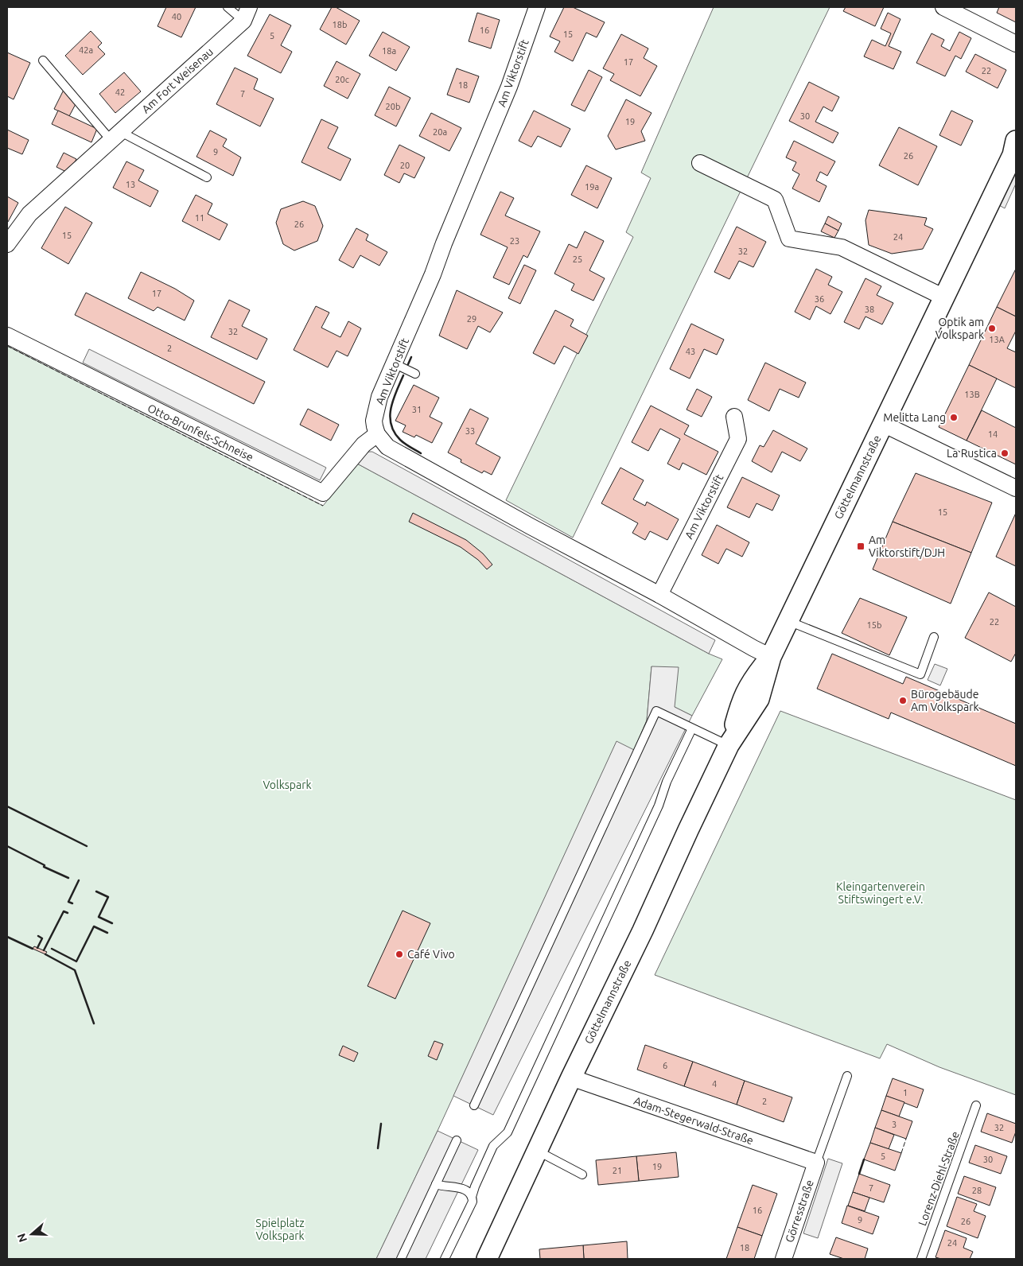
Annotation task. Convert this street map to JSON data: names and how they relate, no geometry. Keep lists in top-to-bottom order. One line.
{"streets":{"street":["Am Viktorstift","Am Fort Weisenau","Otto-Brunfels-Schneise","Göttelmannstraße","Adam-Stegerwald-Straße","Görresstraße"],"lane":["Lorenz-Diehl-Straße"]},"crossings":[["Am Viktorstift","Otto-Brunfels-Schneise"],["Göttelmannstraße","Adam-Stegerwald-Straße"],["Adam-Stegerwald-Straße","Görresstraße"]],"parks":["Volkspark","Kleingartenverein Stiftswingert e.V.","Spielplatz Volkspark"],"places":{"other":["Optik am Volkspark","Melitta Lang","La Rustica","Bürogebäude Am Volkspark","Café Vivo"],"transit":["Am Viktorstift/DJH"]},"house_numbers":["40","18b","16","15","5","42a","18a","17","22","20c","18","42","7","20b","30","19","20a","9","26","20","13","19a","11","26","15","24","23","32","25","17","36","38","29","32","13A","2","43","13B","31","33","14","15","22","15b","6","4","1","2","3","32","5","30","19","21","7","28","16","9","26","24","18"],"north":"left"}
